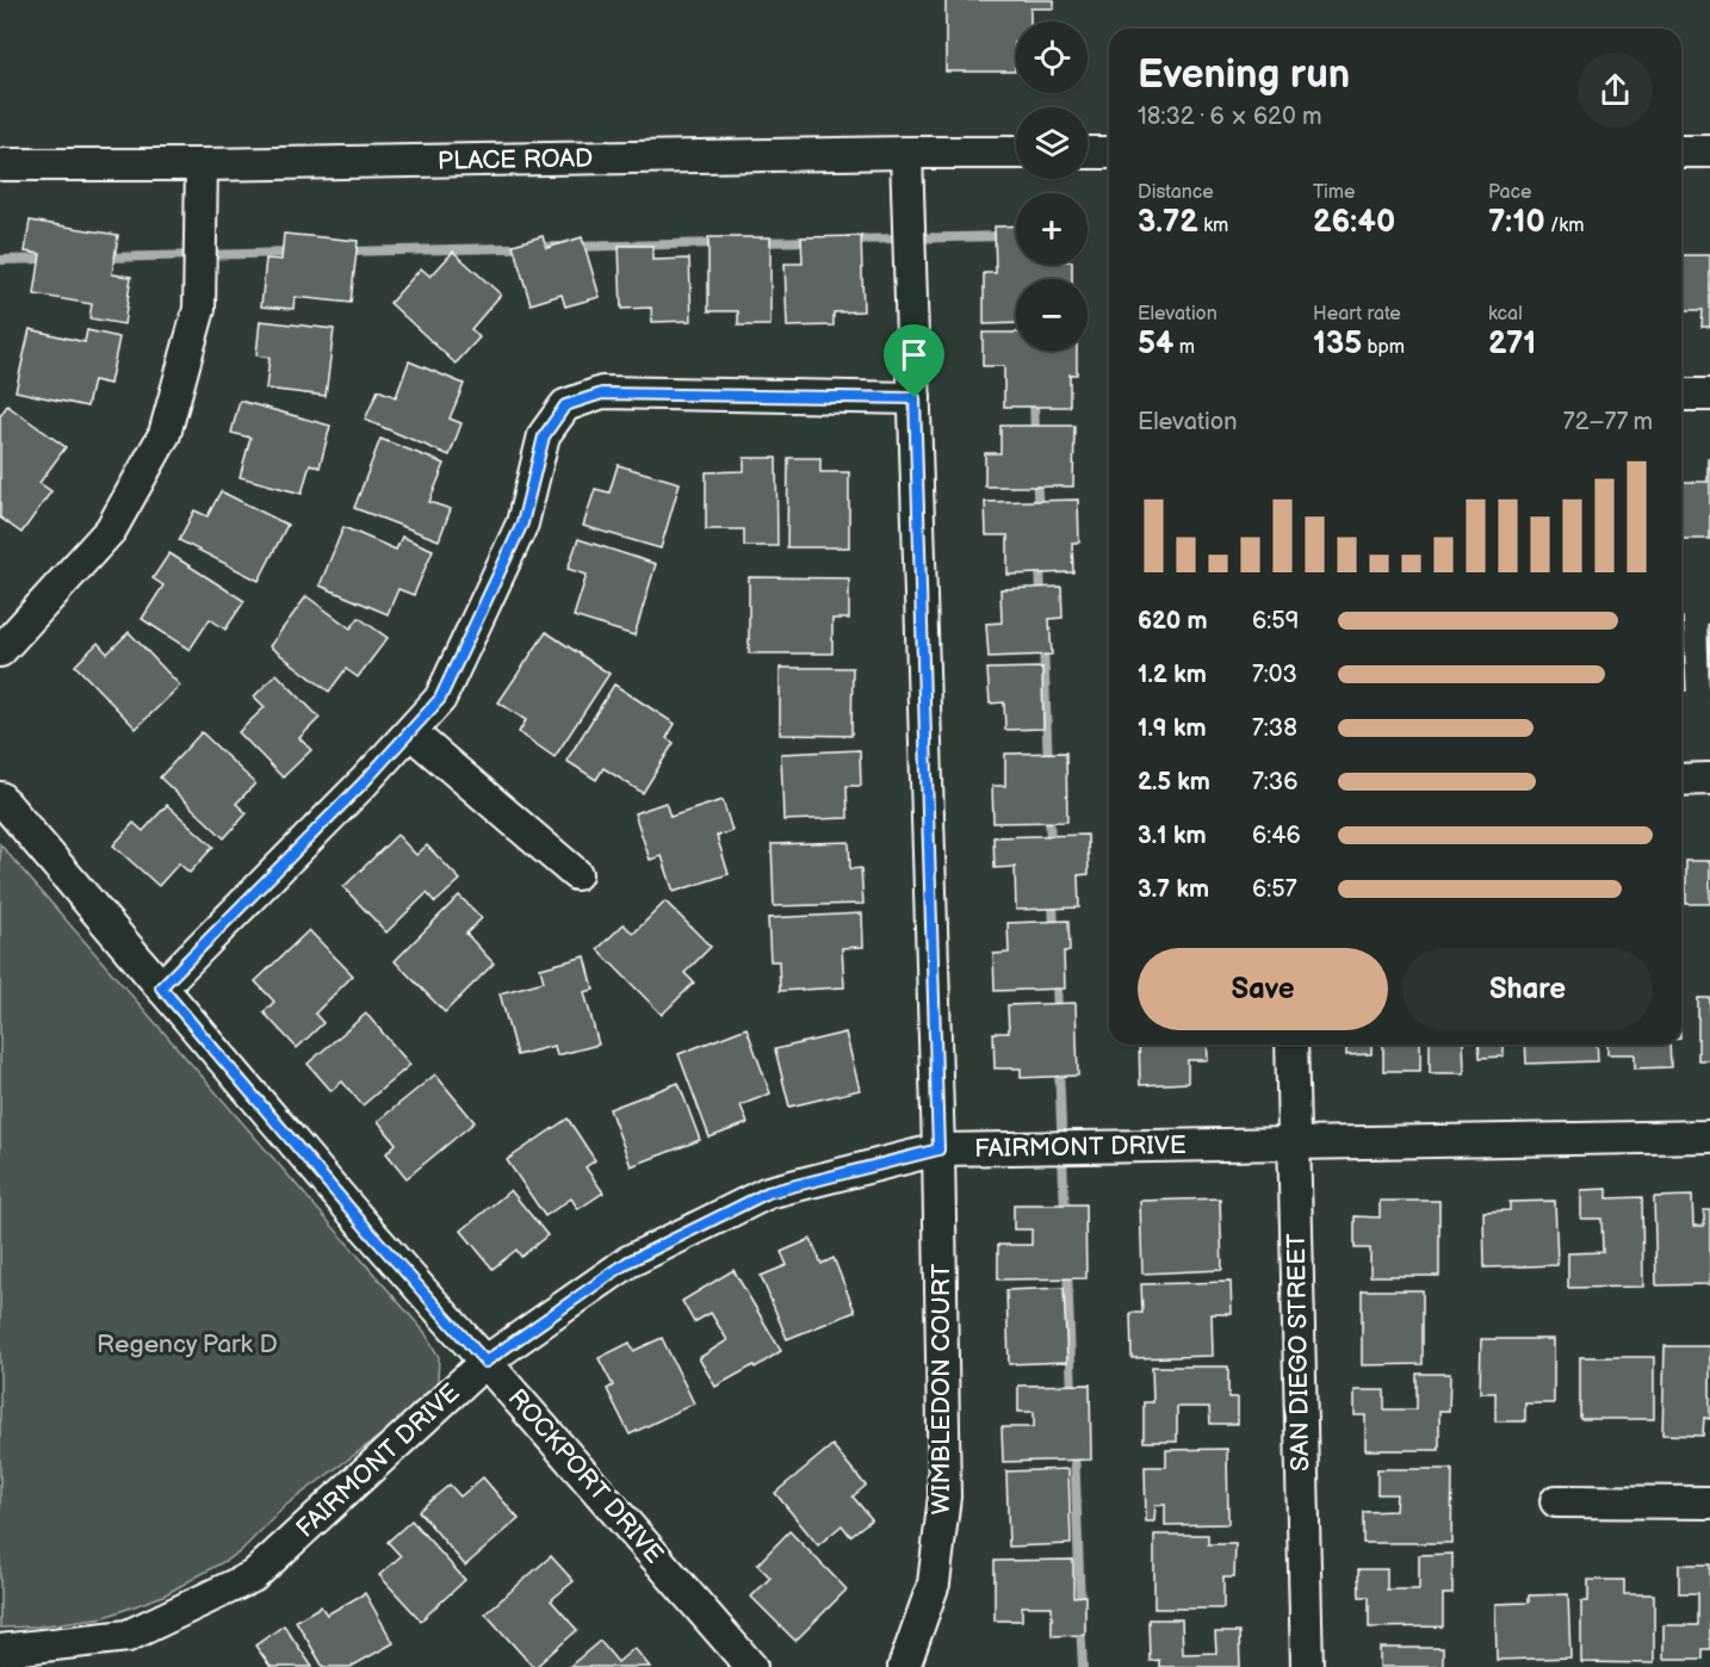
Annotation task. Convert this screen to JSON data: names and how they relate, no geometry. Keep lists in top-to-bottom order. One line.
{"streets":{"street":["PLACE ROAD","FAIRMONT DRIVE","SAN DIEGO STREET","WIMBLEDON COURT","ROCKPORT DRIVE"]},"crossings":[["PLACE ROAD","WIMBLEDON COURT"],["FAIRMONT DRIVE","SAN DIEGO STREET"],["FAIRMONT DRIVE","WIMBLEDON COURT"],["FAIRMONT DRIVE","ROCKPORT DRIVE"]],"parks":["Regency Park D"],"page":{"map_buttons":["+","−"],"heading":["Evening run","18:32 · 6 × 620 m"],"stats":[["Distance","3.72 km"],["Time","26:40"],["Pace","7:10 /km"],["Elevation","54 m"],["Heart rate","135 bpm"],["kcal","271"]],"chart":["Elevation","72–77 m"],"list":[{"name":"620 m","note":"6:59"},{"name":"1.2 km","note":"7:03"},{"name":"1.9 km","note":"7:38"},{"name":"2.5 km","note":"7:36"},{"name":"3.1 km","note":"6:46"},{"name":"3.7 km","note":"6:57"}],"buttons":["Save","Share"]}}
